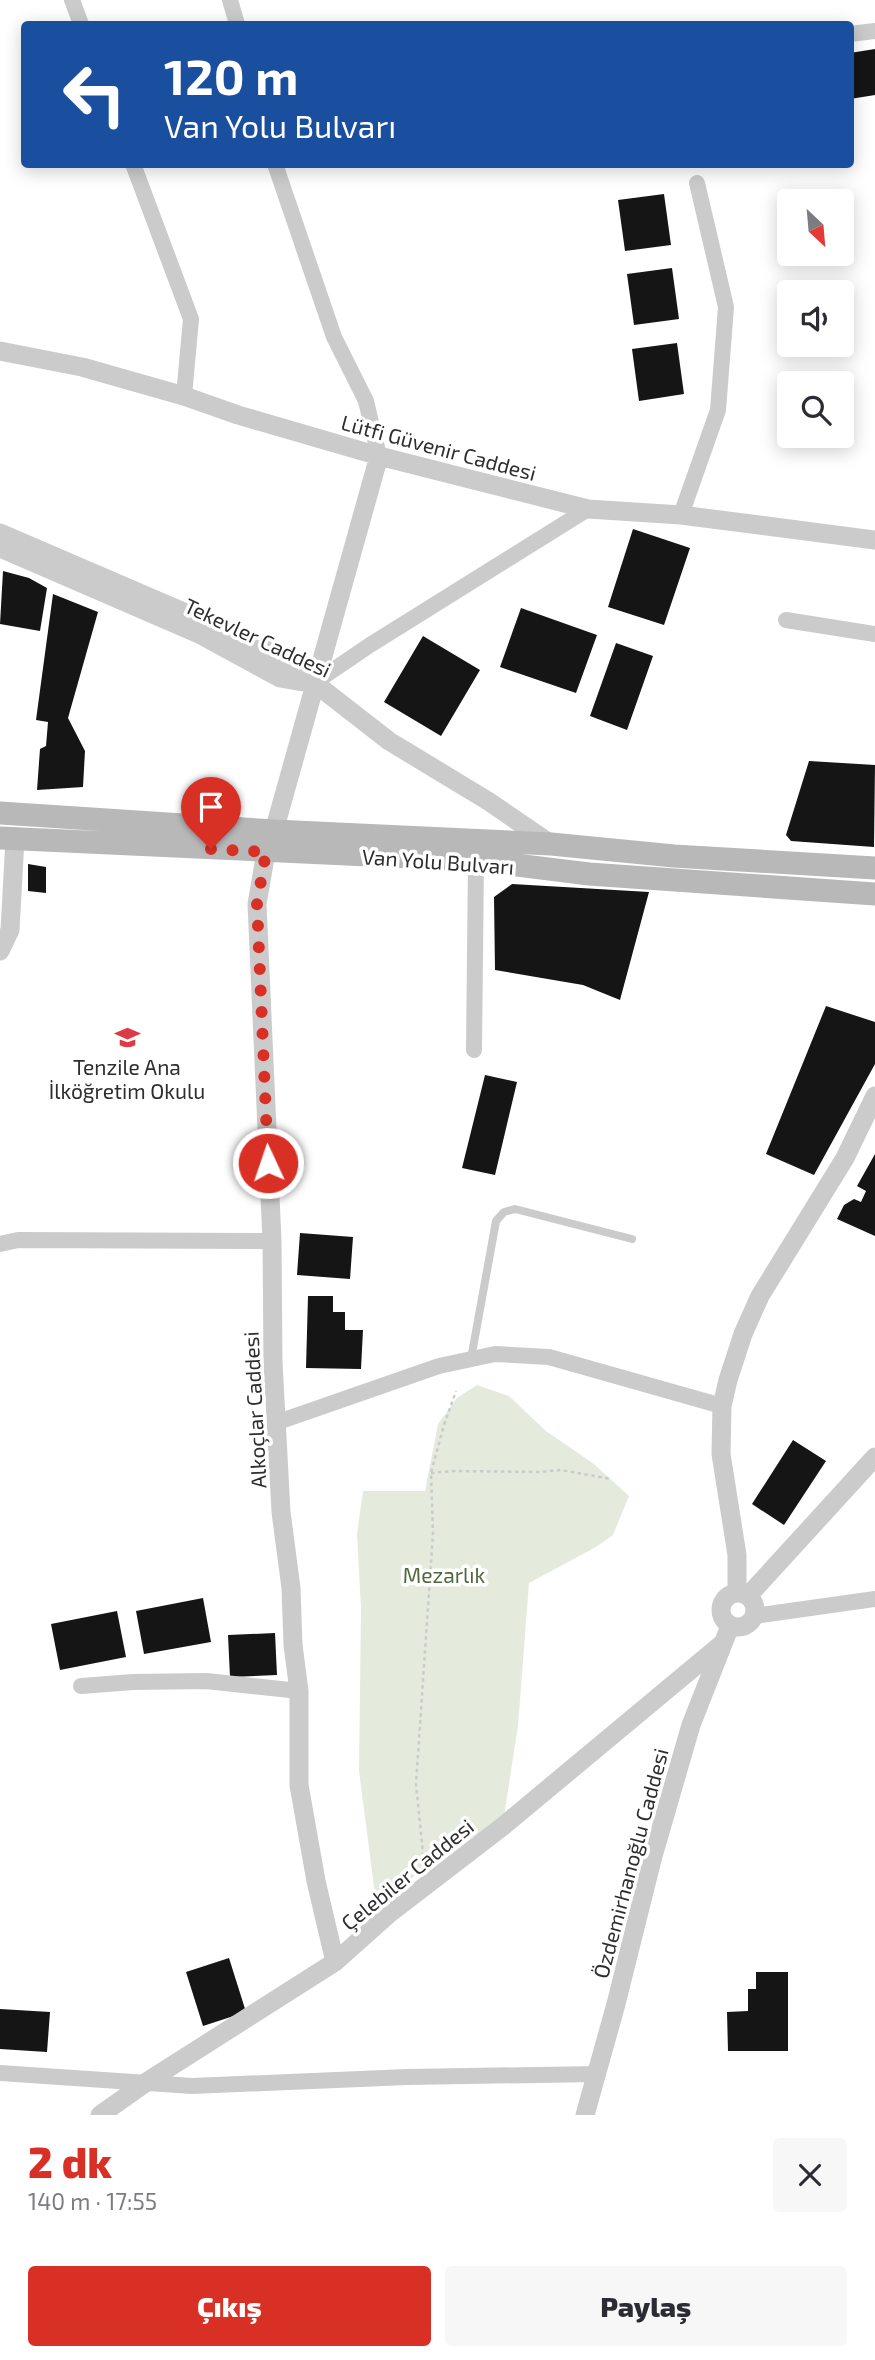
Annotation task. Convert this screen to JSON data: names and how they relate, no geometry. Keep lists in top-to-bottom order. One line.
{"streets":{"main road":["Van Yolu Bulvarı"],"street":["Lütfi Güvenir Caddesi","Tekevler Caddesi","Alkoçlar Caddesi","Özdemirhanoğlu Caddesi","Çelebiler Caddesi"]},"crossings":[["Lütfi Güvenir Caddesi","Alkoçlar Caddesi"],["Tekevler Caddesi","Alkoçlar Caddesi"],["Van Yolu Bulvarı","Alkoçlar Caddesi"],["Alkoçlar Caddesi","Çelebiler Caddesi"],["Özdemirhanoğlu Caddesi","Çelebiler Caddesi"]],"parks":["Mezarlık"],"places":{"school or university":["Tenzile Ana İlköğretim Okulu"]},"north":"bottom right","page":{"turn":["120 m","Van Yolu Bulvarı"],"heading":["2 dk","140 m · 17:55"],"buttons":["Çıkış","Paylaş"]}}
